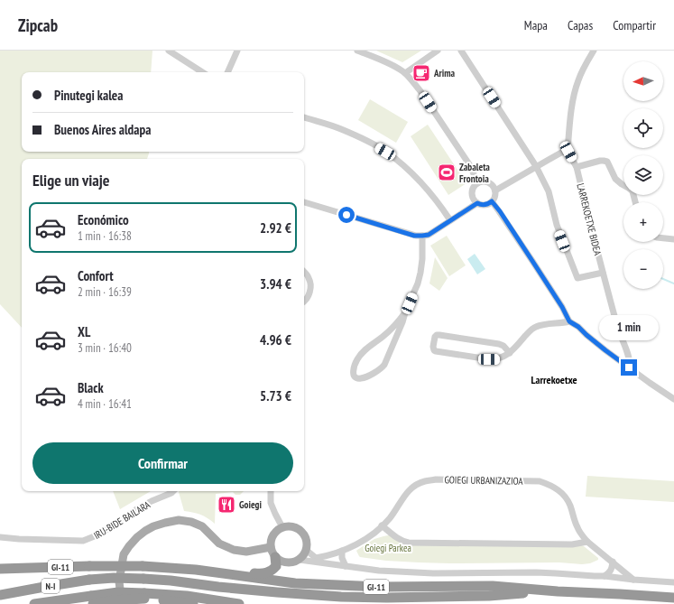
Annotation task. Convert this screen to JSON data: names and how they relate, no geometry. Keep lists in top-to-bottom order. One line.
{"streets":{"highway":["GI-11","N-I"],"street":["LARREKOETXE BIDEA","GOIEGI URBANIZAZIOA","IRU-BIDE BAILARA"]},"crossings":[["GI-11","N-I"]],"districts":["Larrekoetxe"],"parks":["Goiegi Parkea"],"places":{"cafe":["Arima"],"sports":["Zabaleta Frontoia"],"restaurant":["Goiegi"]},"north":"left","page":{"header":"Zipcab","nav":["Mapa","Capas","Compartir"],"map_buttons":["+","−"],"banner":["Pinutegi kalea","Buenos Aires aldapa"],"heading":"Elige un viaje","list":[{"name":"Económico","note":"1 min · 16:38","value":"2.92 €"},{"name":"Confort","note":"2 min · 16:39","value":"3.94 €"},{"name":"XL","note":"3 min · 16:40","value":"4.96 €"},{"name":"Black","note":"4 min · 16:41","value":"5.73 €"}],"bubble":"1 min","buttons":"Confirmar"}}
